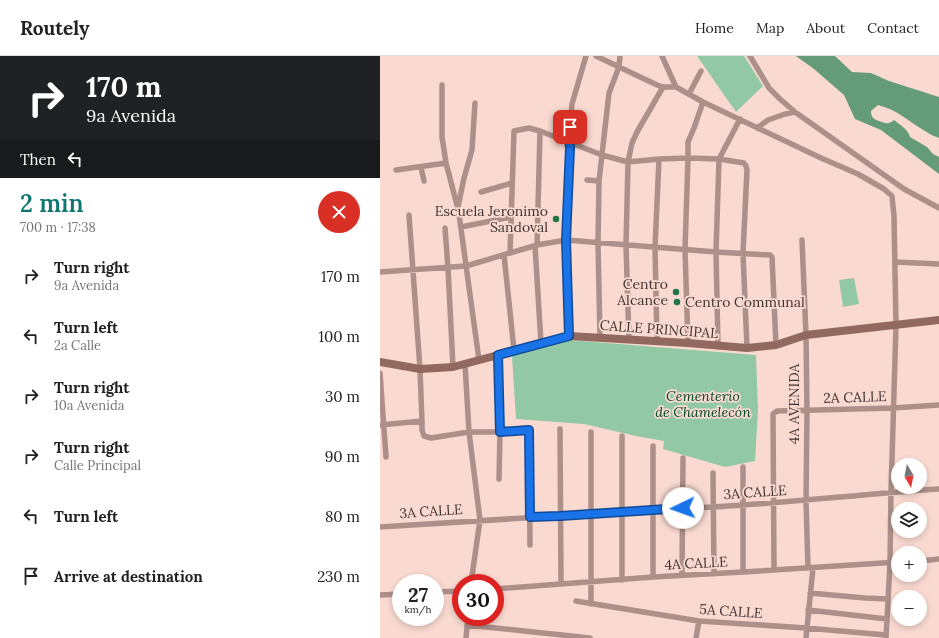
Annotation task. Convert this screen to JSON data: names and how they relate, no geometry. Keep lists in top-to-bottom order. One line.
{"streets":{"street":["CALLE PRINCIPAL","2A CALLE","4A AVENIDA","3A CALLE","4A CALLE","5A CALLE"]},"crossings":[["CALLE PRINCIPAL","4A AVENIDA"],["2A CALLE","4A AVENIDA"],["2A CALLE","3A CALLE"],["4A AVENIDA","3A CALLE"],["4A AVENIDA","4A CALLE"],["4A AVENIDA","5A CALLE"]],"parks":["Cementerio de Chamelecón"],"places":["Escuela Jeronimo Sandoval","Centro Alcance","Centro Communal"],"north":"bottom","page":{"header":"Routely","nav":["Home","Map","About","Contact"],"turn":["170 m","9a Avenida"],"then":"Then","heading":["2 min","700 m · 17:38"],"list":[{"name":"Turn right","note":"9a Avenida","value":"170 m"},{"name":"Turn left","note":"2a Calle","value":"100 m"},{"name":"Turn right","note":"10a Avenida","value":"30 m"},{"name":"Turn right","note":"Calle Principal","value":"90 m"},{"name":"Turn left","value":"80 m"},{"name":"Arrive at destination","value":"230 m"}],"map_buttons":["+","−"],"speed":"27 km/h","limit":"30"}}
